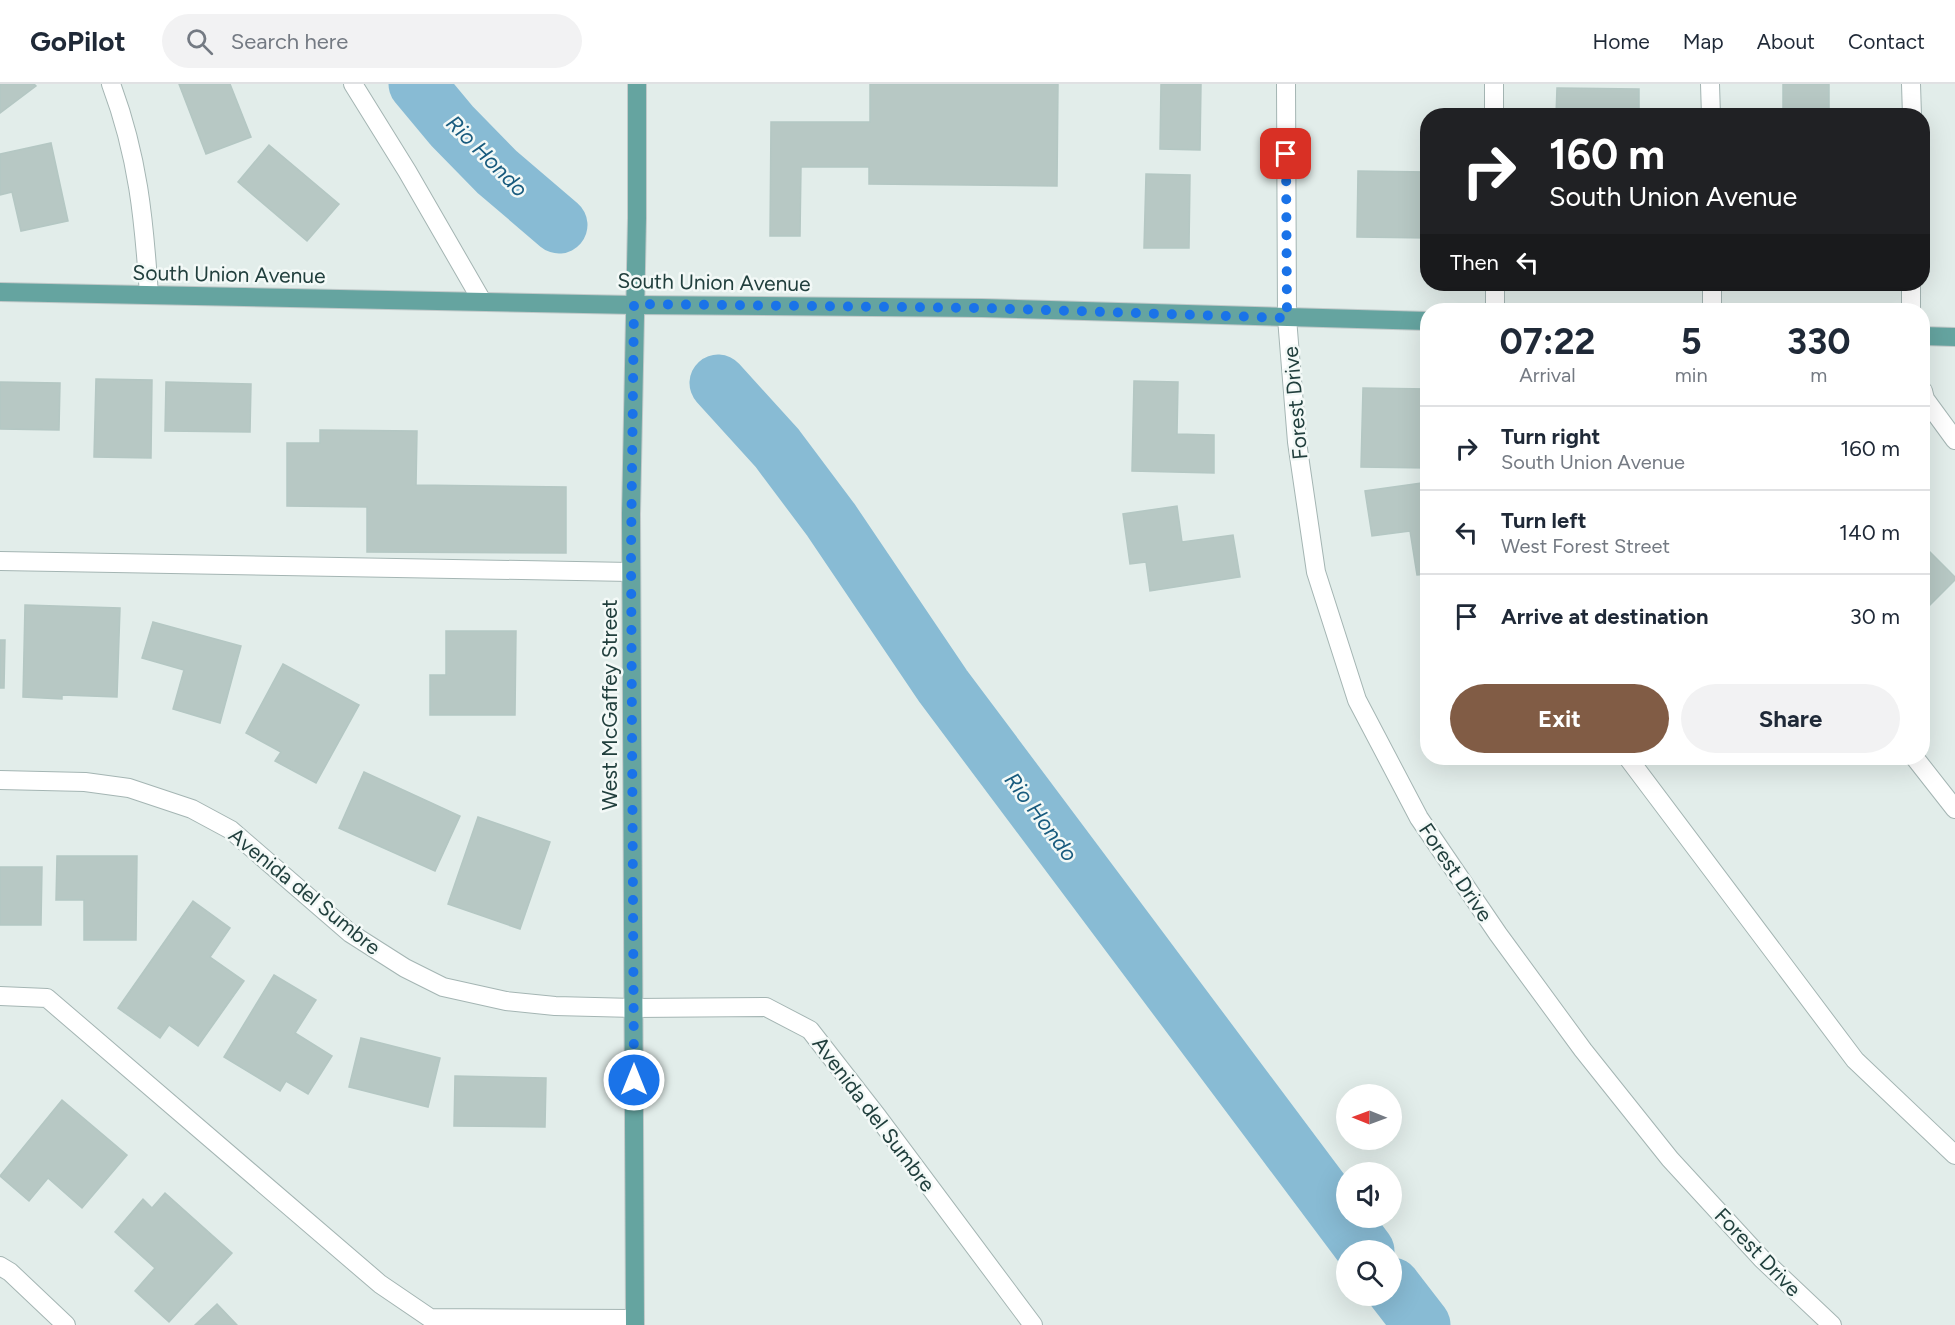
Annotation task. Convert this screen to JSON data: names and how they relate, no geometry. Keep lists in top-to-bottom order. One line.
{"streets":{"main road":["South Union Avenue","West McGaffey Street"],"street":["Forest Drive","Avenida del Sumbre"]},"crossings":[["South Union Avenue","Forest Drive"],["South Union Avenue","West McGaffey Street"],["West McGaffey Street","Avenida del Sumbre"]],"water":["Rio Hondo"],"north":"left","page":{"header":"GoPilot","search":"Search here","nav":["Home","Map","About","Contact"],"turn":["160 m","South Union Avenue"],"then":"Then","eta":["07:22","Arrival","5","min","330","m"],"list":[{"name":"Turn right","note":"South Union Avenue","value":"160 m"},{"name":"Turn left","note":"West Forest Street","value":"140 m"},{"name":"Arrive at destination","value":"30 m"}],"buttons":["Exit","Share"]}}
